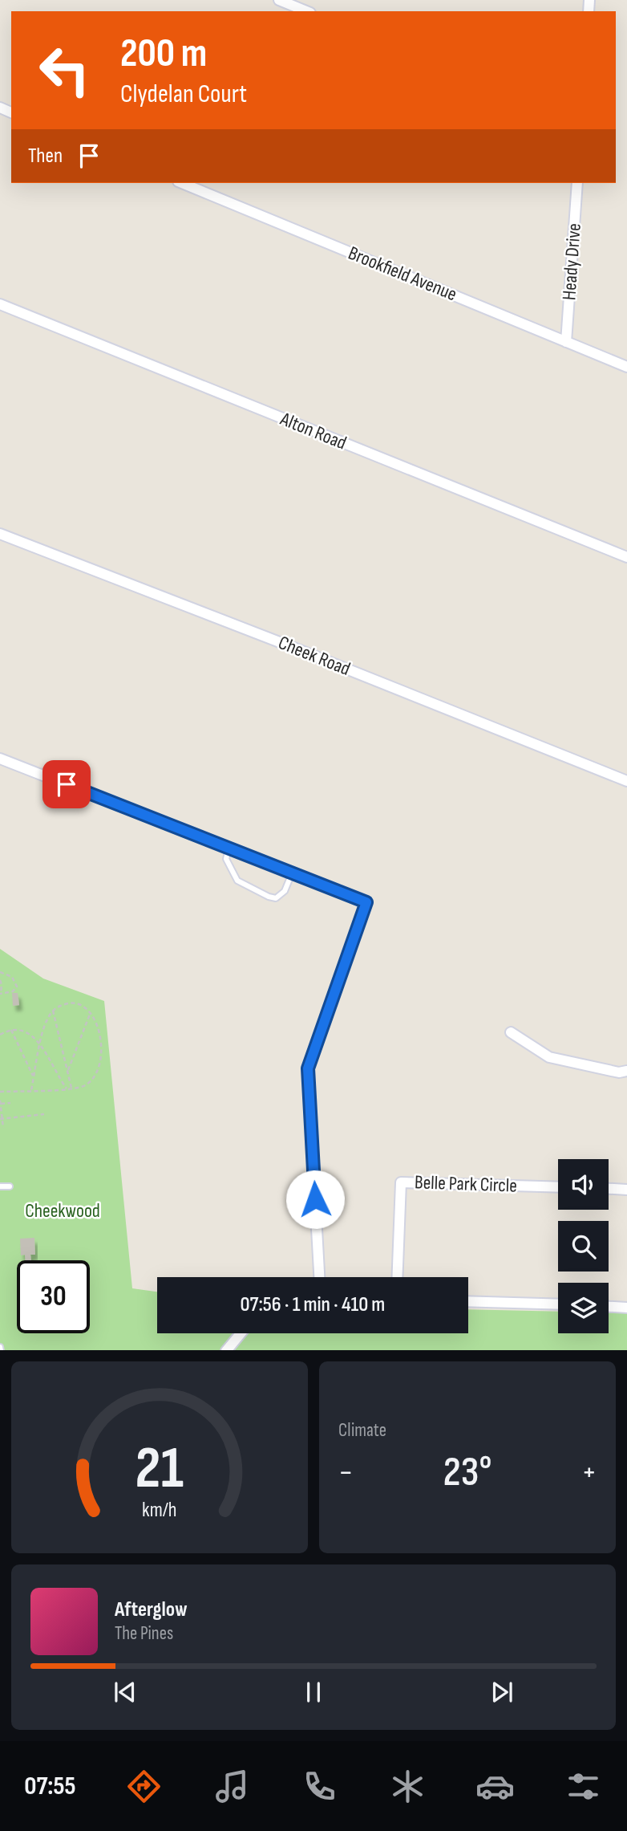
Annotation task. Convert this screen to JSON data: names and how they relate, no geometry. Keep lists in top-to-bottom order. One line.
{"streets":{"street":["Heady Drive","Brookfield Avenue","Alton Road","Cheek Road","Belle Park Circle"]},"crossings":[["Heady Drive","Brookfield Avenue"]],"parks":["Cheekwood"],"page":{"turn":["200 m","Clydelan Court"],"then":"Then","limit":"30","trip":"07:56 · 1 min · 410 m","tile":"Climate","heat":["−","23°","+"],"song":["Afterglow","The Pines"],"tabs":"07:55","gauge":["21","km/h"]}}
